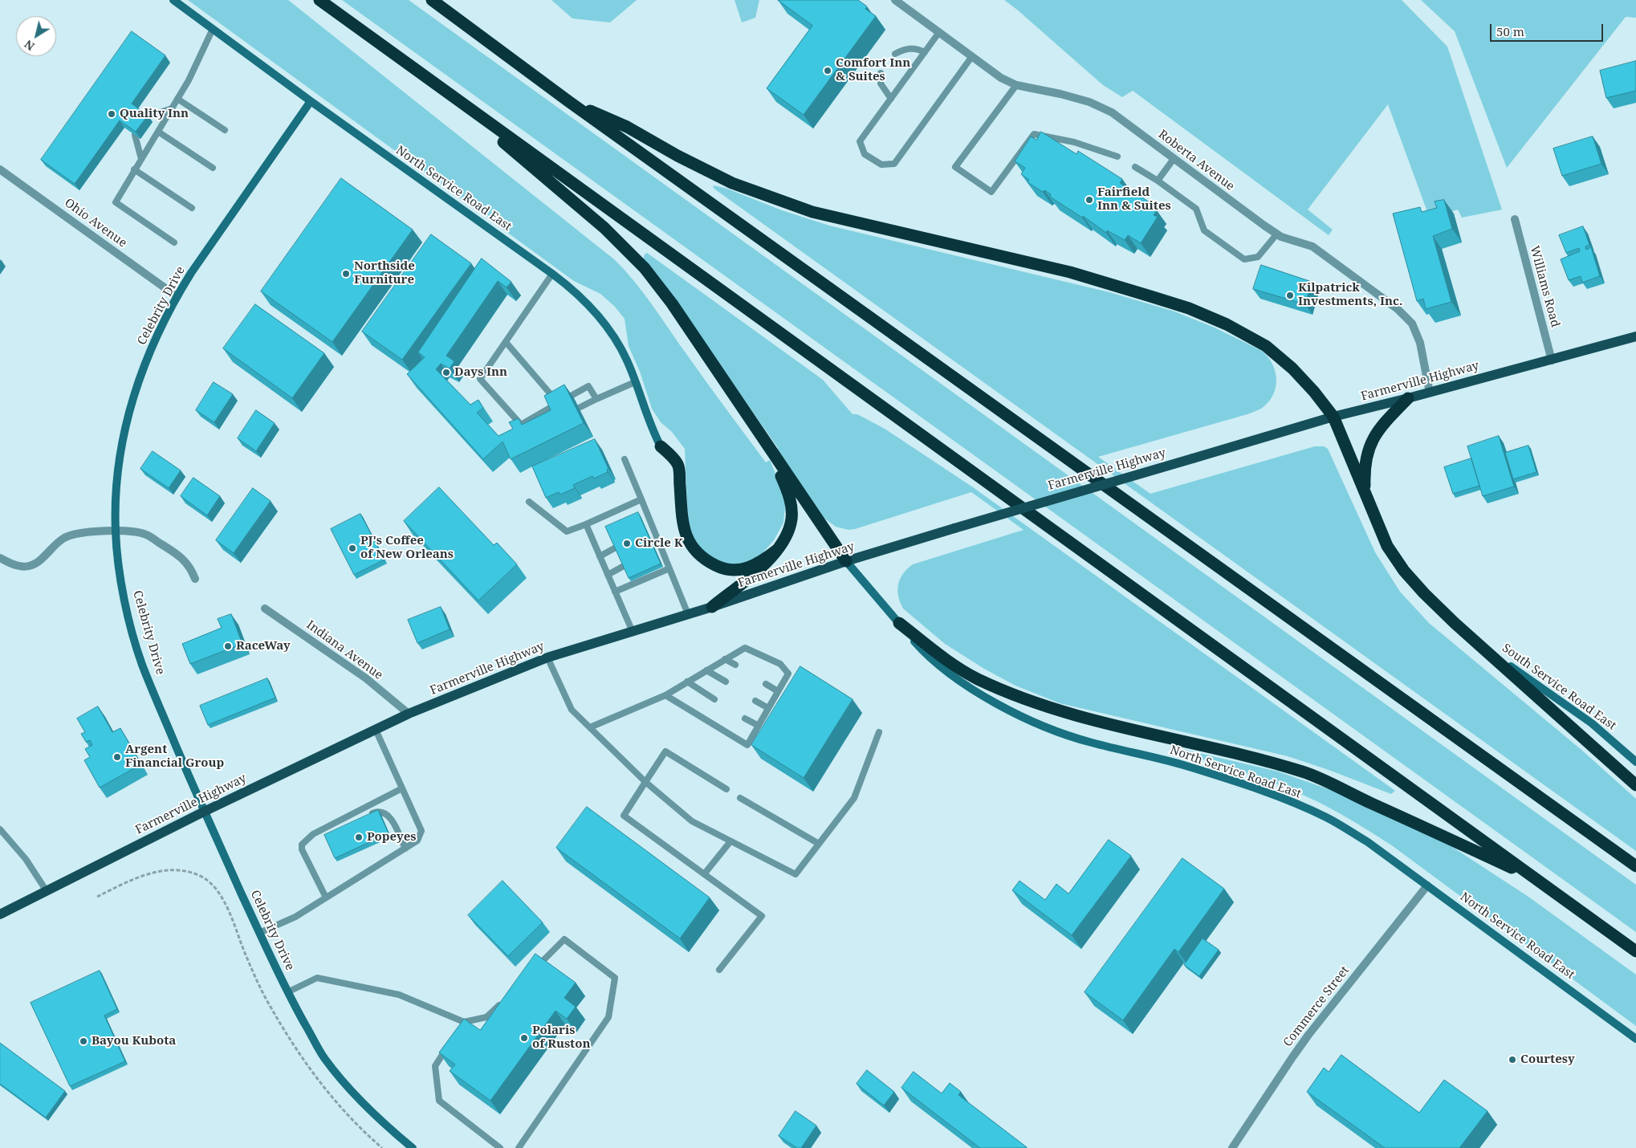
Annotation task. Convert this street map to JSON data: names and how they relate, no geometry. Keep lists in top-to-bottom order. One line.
{"streets":{"main road":["Farmerville Highway"],"street":["Roberta Avenue","North Service Road East","Ohio Avenue","Williams Road","Celebrity Drive","Indiana Avenue","South Service Road East","Commerce Street"]},"crossings":[["Roberta Avenue","Farmerville Highway"],["North Service Road East","Celebrity Drive"],["North Service Road East","Farmerville Highway"],["North Service Road East","Commerce Street"],["Ohio Avenue","Celebrity Drive"],["Williams Road","Farmerville Highway"],["Celebrity Drive","Farmerville Highway"],["Farmerville Highway","Indiana Avenue"]],"places":["Comfort Inn & Suites","Quality Inn","Fairfield Inn & Suites","Northside Furniture","Kilpatrick Investments, Inc.","Days Inn","Circle K","PJ's Coffee of New Orleans","RaceWay","Argent Financial Group","Popeyes","Polaris of Ruston","Bayou Kubota","Courtesy"],"scale_bar":"50 m","north":"bottom left"}
